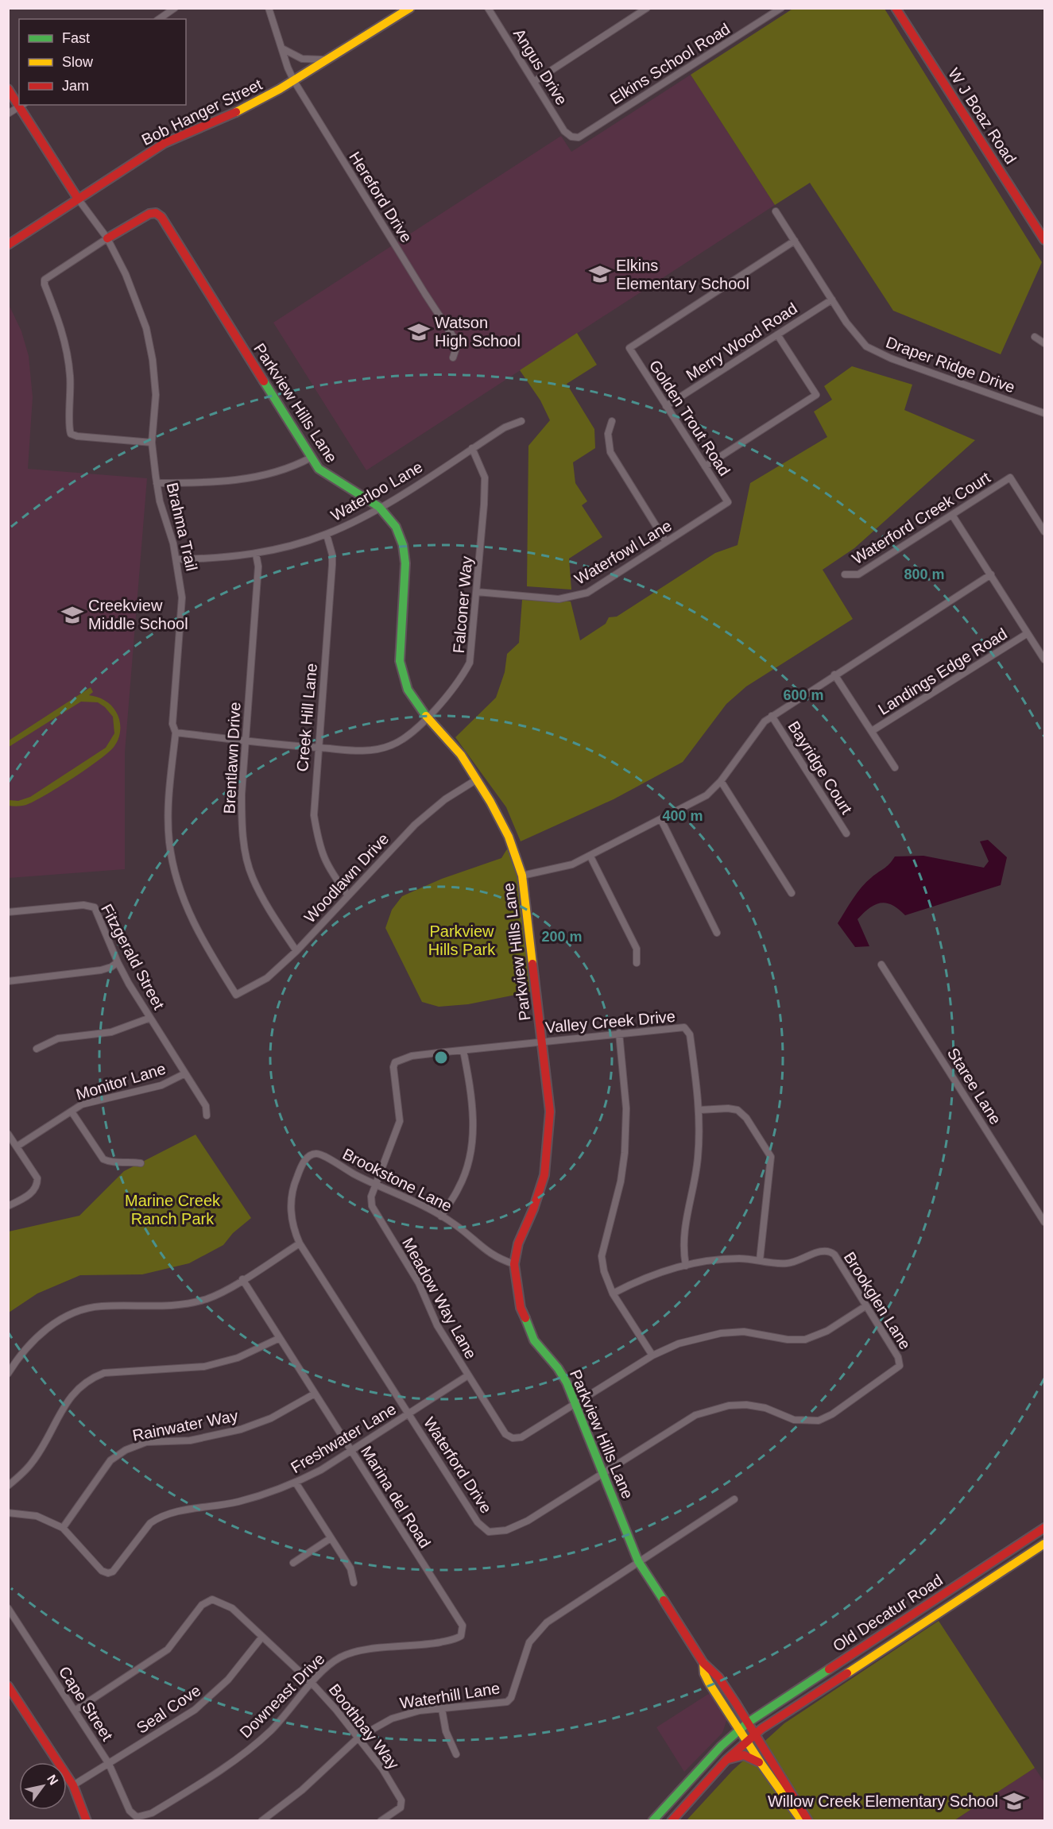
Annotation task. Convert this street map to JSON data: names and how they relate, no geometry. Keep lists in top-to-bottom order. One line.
{"streets":{"street":["Elkins School Road","Angus Drive","Bob Hanger Street","W J Boaz Road","Hereford Drive","Merry Wood Road","Draper Ridge Drive","Parkview Hills Lane","Golden Trout Road","Waterloo Lane","Waterford Creek Court","Brahma Trail","Waterfowl Lane","Falconer Way","Landings Edge Road","Creek Hill Lane","Brentlawn Drive","Bayridge Court","Woodlawn Drive","Fitzgerald Street","Valley Creek Drive","Monitor Lane","Staree Lane","Brookstone Lane","Meadow Way Lane","Brookglen Lane","Rainwater Way","Freshwater Lane","Waterford Drive","Marina del Road","Old Decatur Road","Downeast Drive","Waterhill Lane","Cape Street","Seal Cove","Boothbay Way"]},"crossings":[["Elkins School Road","Angus Drive"],["Bob Hanger Street","Hereford Drive"],["Bob Hanger Street","Brahma Trail"],["Merry Wood Road","Draper Ridge Drive"],["Merry Wood Road","Golden Trout Road"],["Draper Ridge Drive","Golden Trout Road"],["Parkview Hills Lane","Waterloo Lane"],["Parkview Hills Lane","Brahma Trail"],["Parkview Hills Lane","Falconer Way"],["Parkview Hills Lane","Woodlawn Drive"],["Parkview Hills Lane","Valley Creek Drive"],["Parkview Hills Lane","Brookstone Lane"],["Parkview Hills Lane","Meadow Way Lane"],["Parkview Hills Lane","Waterford Drive"],["Parkview Hills Lane","Old Decatur Road"],["Parkview Hills Lane","Waterhill Lane"],["Golden Trout Road","Waterfowl Lane"],["Waterloo Lane","Brahma Trail"],["Waterloo Lane","Falconer Way"],["Waterloo Lane","Creek Hill Lane"],["Waterloo Lane","Brentlawn Drive"],["Brahma Trail","Falconer Way"],["Brahma Trail","Woodlawn Drive"],["Waterfowl Lane","Falconer Way"],["Falconer Way","Creek Hill Lane"],["Falconer Way","Brentlawn Drive"],["Creek Hill Lane","Woodlawn Drive"],["Brentlawn Drive","Woodlawn Drive"],["Fitzgerald Street","Monitor Lane"],["Valley Creek Drive","Meadow Way Lane"],["Brookstone Lane","Meadow Way Lane"],["Brookstone Lane","Waterford Drive"],["Meadow Way Lane","Brookglen Lane"],["Meadow Way Lane","Freshwater Lane"],["Brookglen Lane","Waterford Drive"],["Rainwater Way","Freshwater Lane"],["Rainwater Way","Marina del Road"],["Freshwater Lane","Waterford Drive"],["Freshwater Lane","Marina del Road"],["Marina del Road","Downeast Drive"],["Downeast Drive","Cape Street"],["Downeast Drive","Boothbay Way"],["Waterhill Lane","Boothbay Way"],["Cape Street","Seal Cove"],["Cape Street","Boothbay Way"],["Seal Cove","Boothbay Way"]],"parks":["Parkview Hills Park","Marine Creek Ranch Park"],"places":{"school or university":["Elkins Elementary School","Watson High School","Creekview Middle School","Willow Creek Elementary School"]},"legend":["Fast","Slow","Jam"],"north":"top right","rings":["800 m","600 m","400 m","200 m"]}
